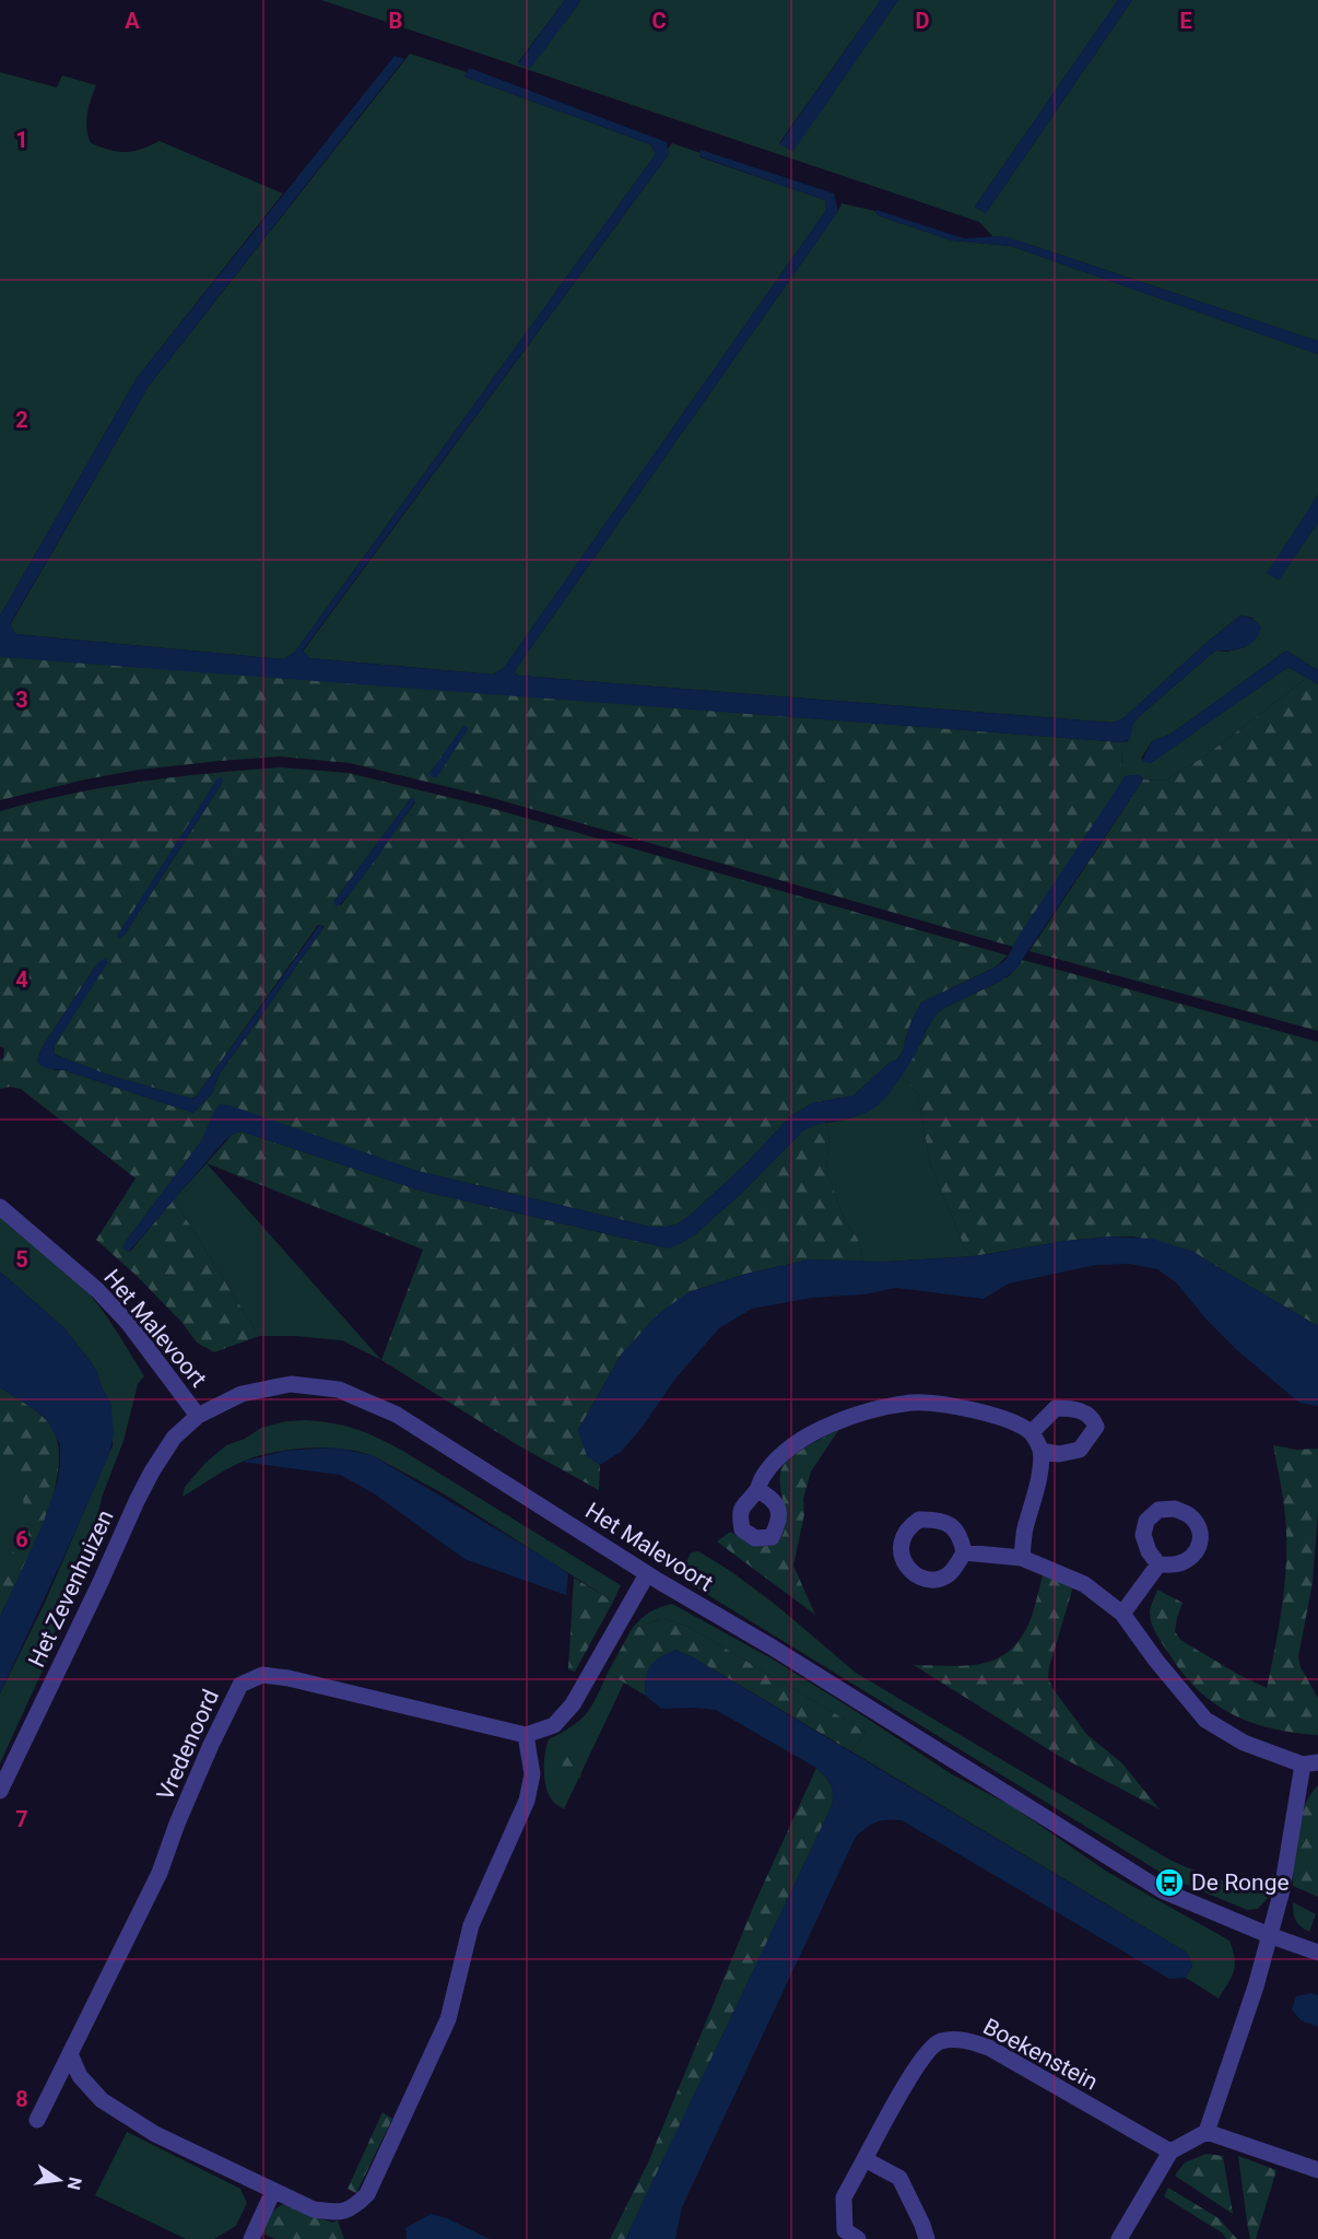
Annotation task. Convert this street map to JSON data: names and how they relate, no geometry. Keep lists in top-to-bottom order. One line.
{"streets":{"street":["Het Malevoort","Het Zevenhuizen","Vredenoord","Boekenstein"]},"crossings":[["Het Malevoort","Het Zevenhuizen"]],"places":{"bus stop":["De Ronge"]},"north":"right","grid":{"columns":["A","B","C","D","E"],"rows":["1","2","3","4","5","6","7","8"]}}
